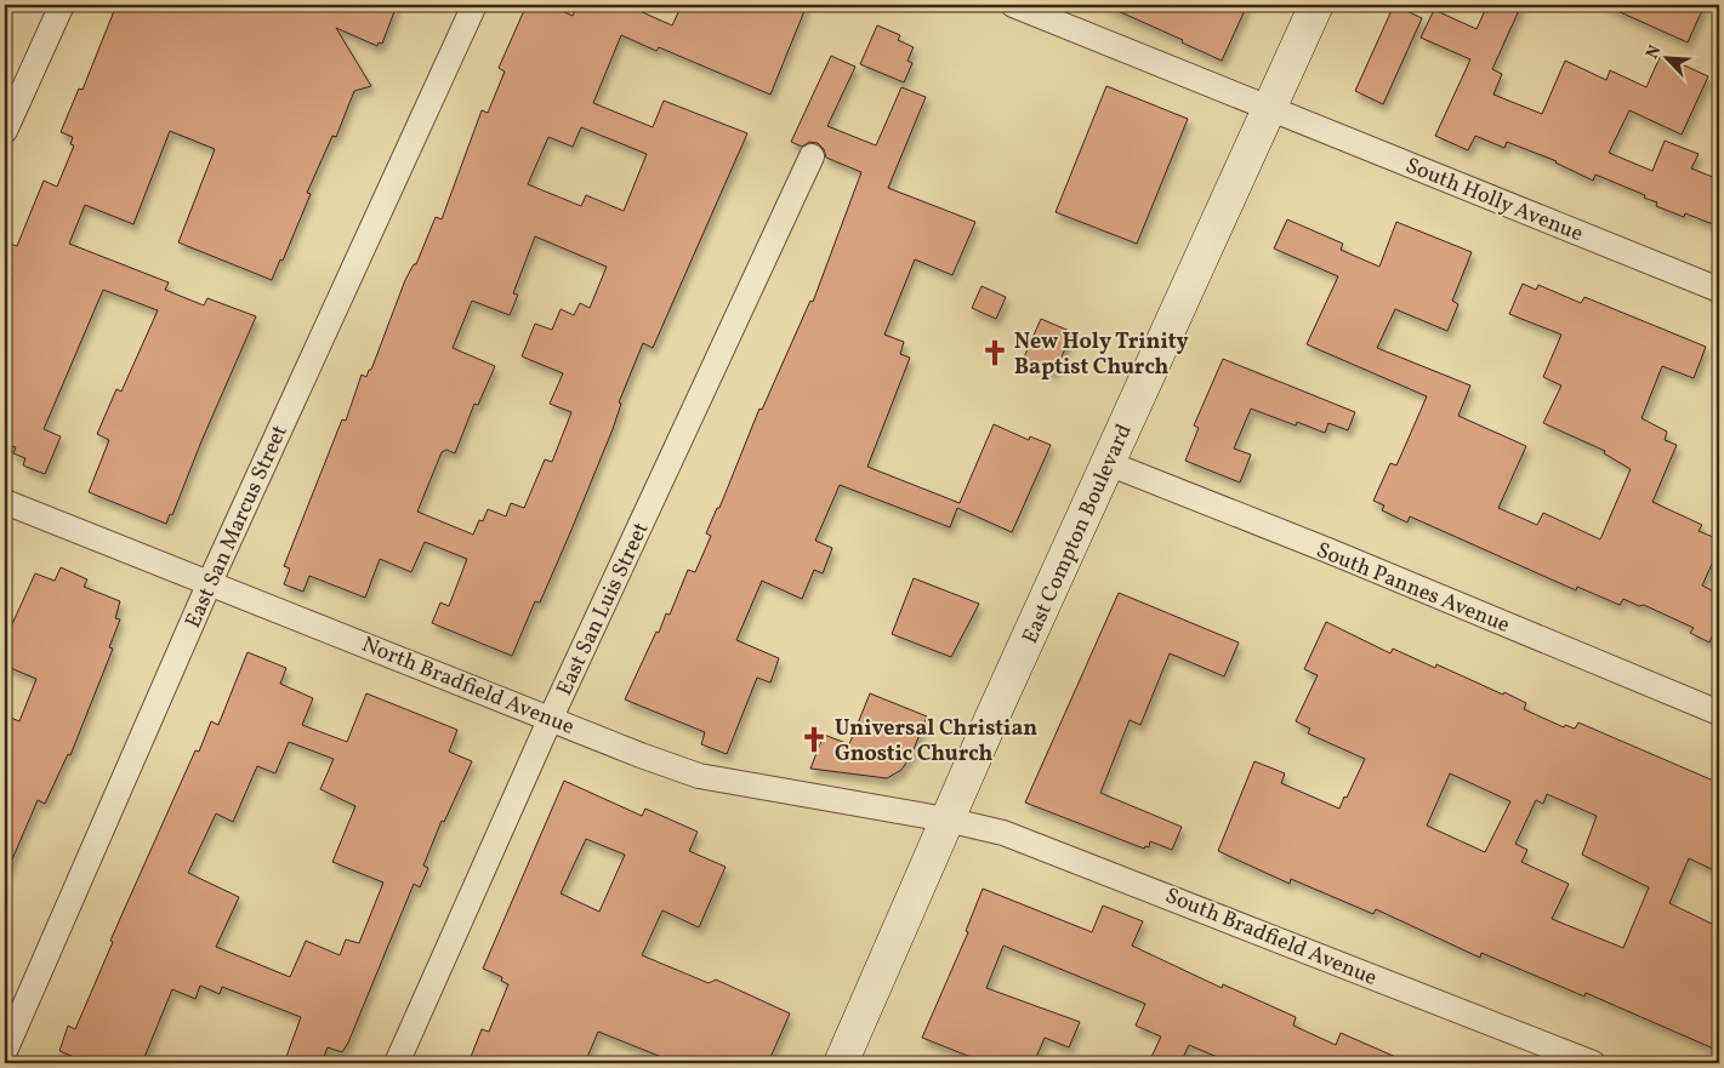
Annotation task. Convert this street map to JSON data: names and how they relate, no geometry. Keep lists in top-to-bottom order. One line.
{"streets":{"main road":["East Compton Boulevard"],"street":["South Holly Avenue","East San Marcus Street","South Pannes Avenue","East San Luis Street","North Bradfield Avenue","South Bradfield Avenue"]},"crossings":[["South Holly Avenue","East Compton Boulevard"],["East San Marcus Street","North Bradfield Avenue"],["East Compton Boulevard","South Pannes Avenue"],["East Compton Boulevard","North Bradfield Avenue"],["East Compton Boulevard","South Bradfield Avenue"],["East San Luis Street","North Bradfield Avenue"],["North Bradfield Avenue","South Bradfield Avenue"]],"places":{"church":["New Holy Trinity Baptist Church","Universal Christian Gnostic Church"]},"north":"top left"}
